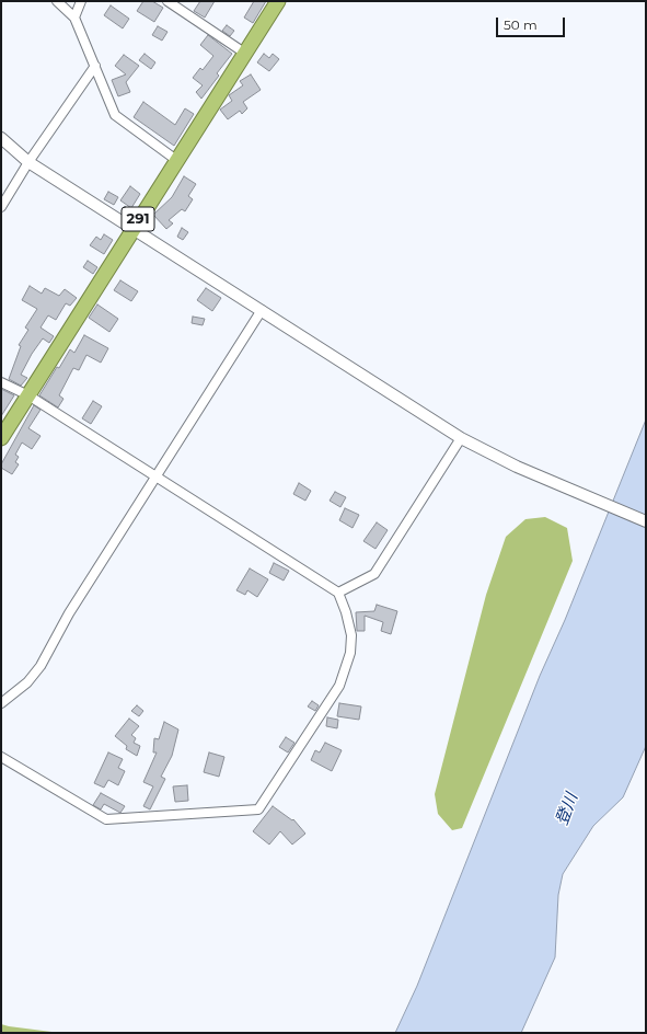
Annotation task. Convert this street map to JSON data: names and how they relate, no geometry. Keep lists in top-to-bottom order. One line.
{"streets":{"highway":["291"]},"water":["登川"],"scale_bar":"50 m"}
